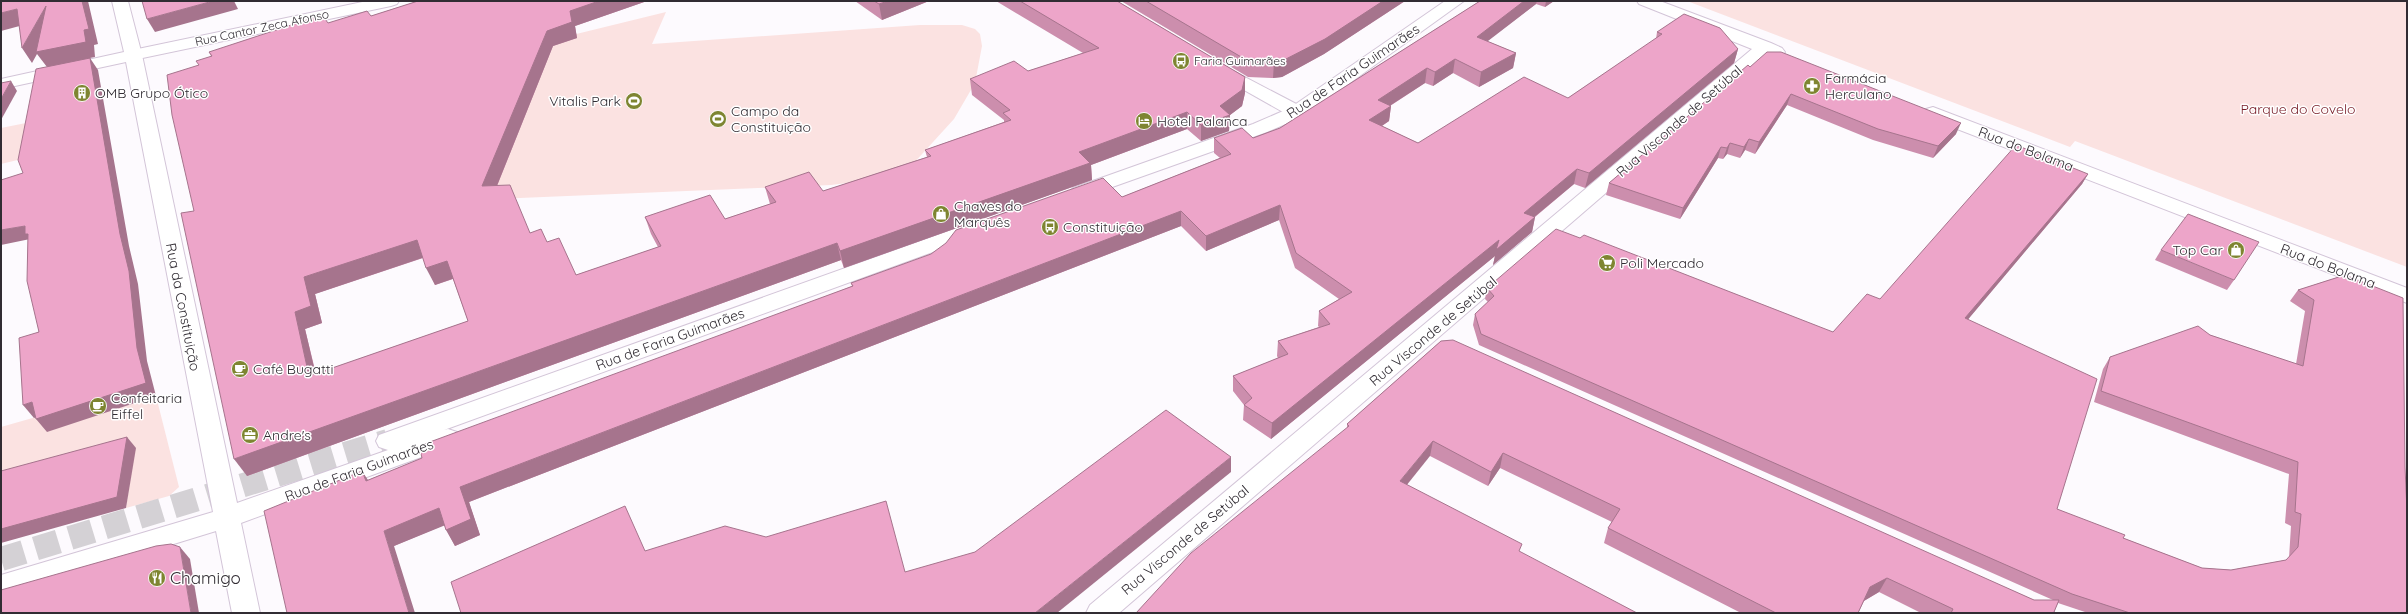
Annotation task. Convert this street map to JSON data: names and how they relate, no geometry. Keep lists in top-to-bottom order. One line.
{"streets":{"main road":["Rua Cantor Zeca Afonso","Rua de Faria Guimarães","Rua Visconde de Setúbal","Rua do Bolama","Rua da Constituição"]},"crossings":[["Rua Cantor Zeca Afonso","Rua da Constituição"],["Rua de Faria Guimarães","Rua da Constituição"]],"parks":["Parque do Covelo"],"places":{"bus stop":["Faria Guimarães","Constituição"],"pharmacy":["Farmácia Herculano"],"building":["OMB Grupo Ótico"],"sports":["Vitalis Park","Campo da Constituição"],"hotel":["Hotel Palanca"],"shop":["Chaves do Marquês","Top Car"],"supermarket":["Poli Mercado"],"cafe":["Café Bugatti","Confeitaria Eiffel"],"office":["Andre's"],"restaurant":["Chamigo"]}}
